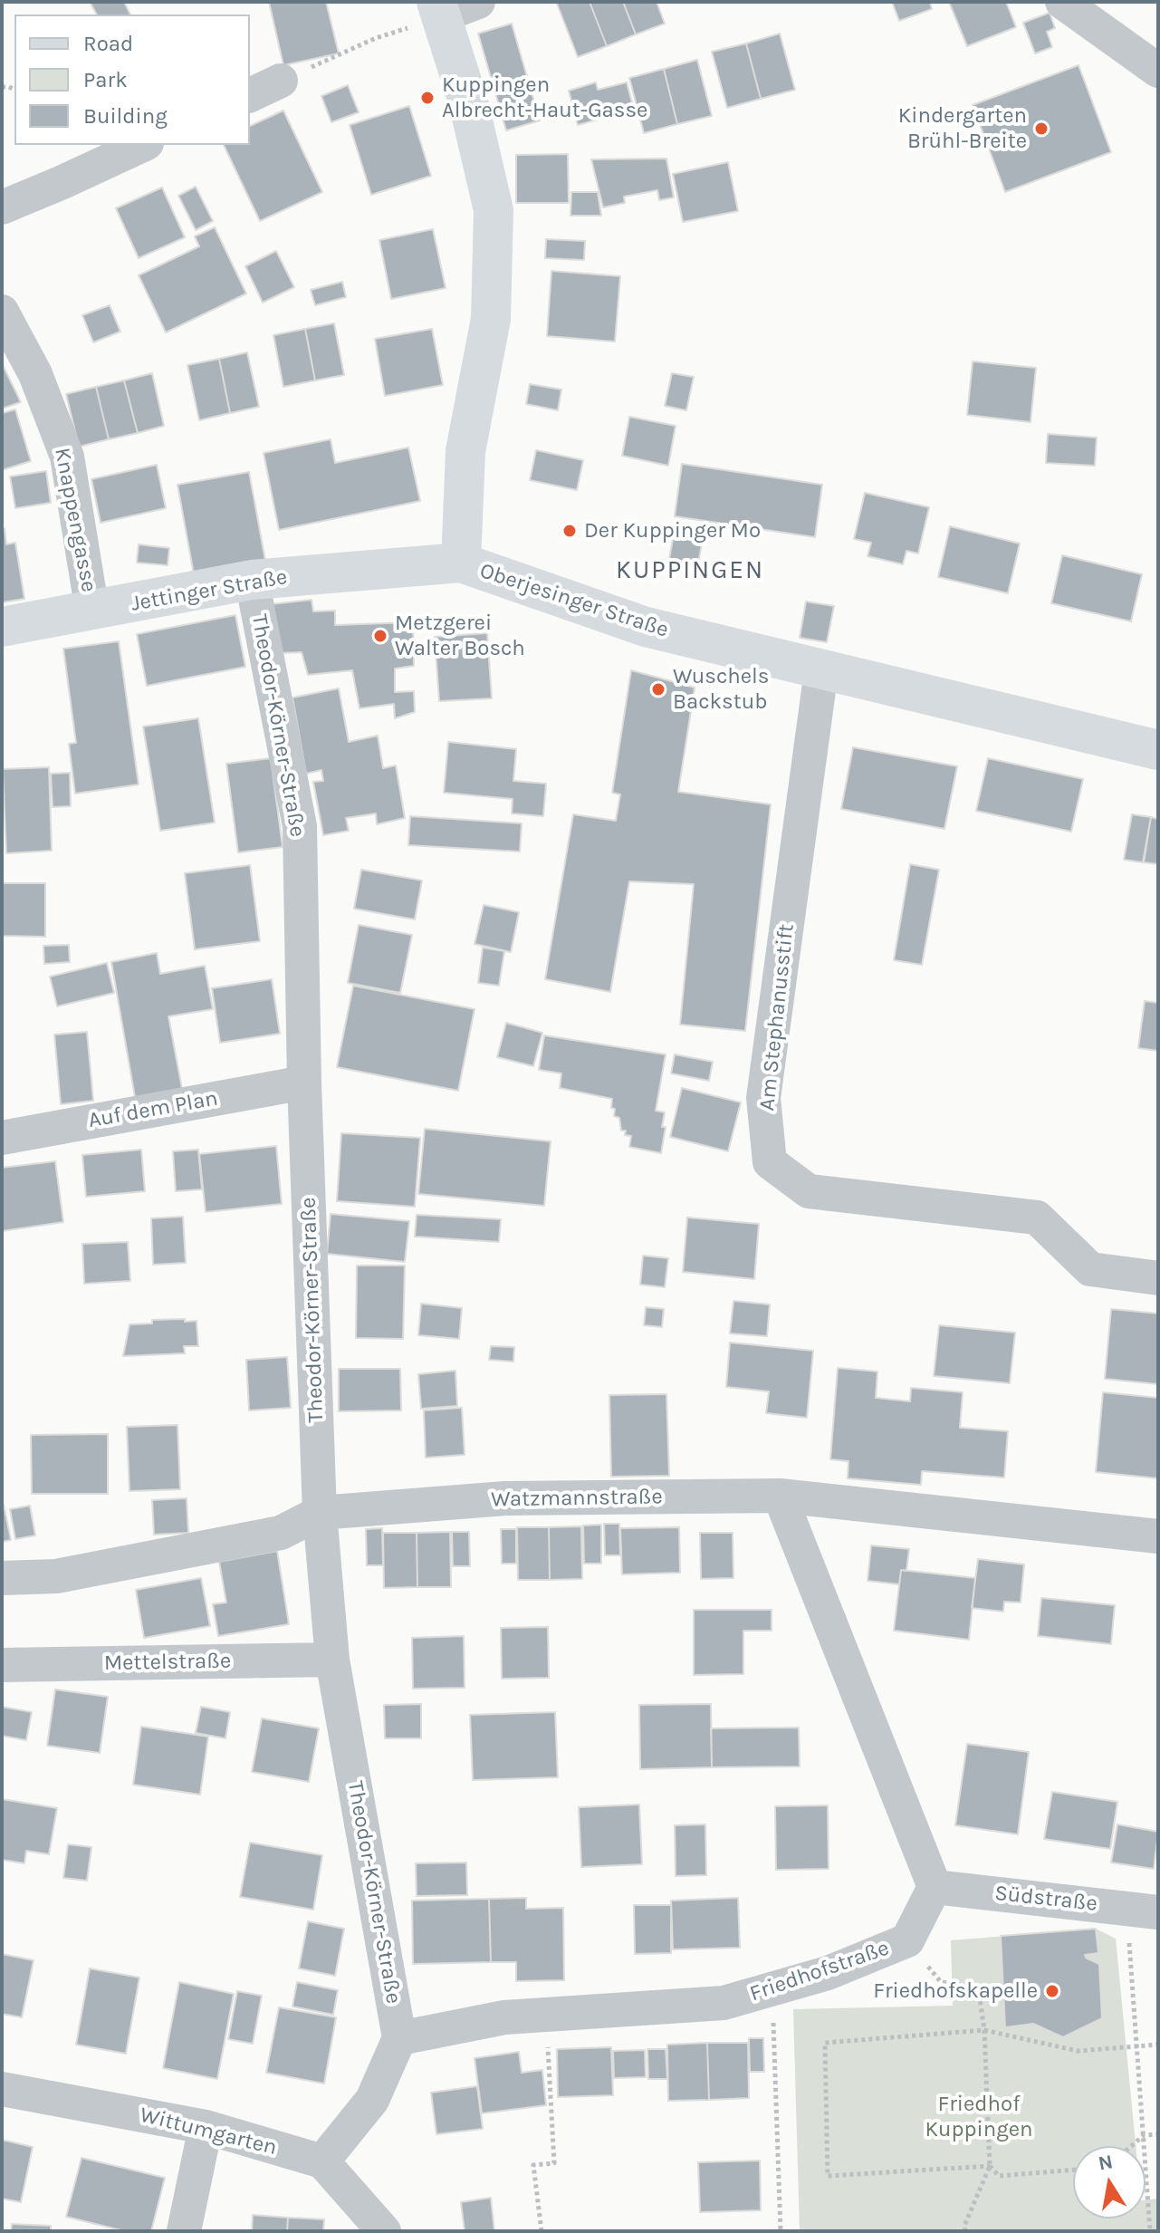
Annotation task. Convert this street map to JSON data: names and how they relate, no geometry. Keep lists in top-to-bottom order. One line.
{"streets":{"main road":["Jettinger Straße","Oberjesinger Straße"],"street":["Knappengasse","Theodor-Körner-Straße","Am Stephanusstift","Auf dem Plan","Watzmannstraße","Mettelstraße","Südstraße","Friedhofstraße","Wittumgarten"]},"crossings":[["Knappengasse","Jettinger Straße"],["Jettinger Straße","Oberjesinger Straße"],["Jettinger Straße","Theodor-Körner-Straße"],["Oberjesinger Straße","Am Stephanusstift"],["Theodor-Körner-Straße","Auf dem Plan"],["Theodor-Körner-Straße","Watzmannstraße"],["Theodor-Körner-Straße","Mettelstraße"],["Theodor-Körner-Straße","Friedhofstraße"],["Südstraße","Friedhofstraße"]],"districts":["KUPPINGEN"],"parks":["Friedhof Kuppingen"],"places":["Kuppingen Albrecht-Haut-Gasse","Kindergarten Brühl-Breite","Der Kuppinger Mo","Metzgerei Walter Bosch","Wuschels Backstub","Friedhofskapelle"],"legend":["Road","Park","Building"],"north":"top"}
